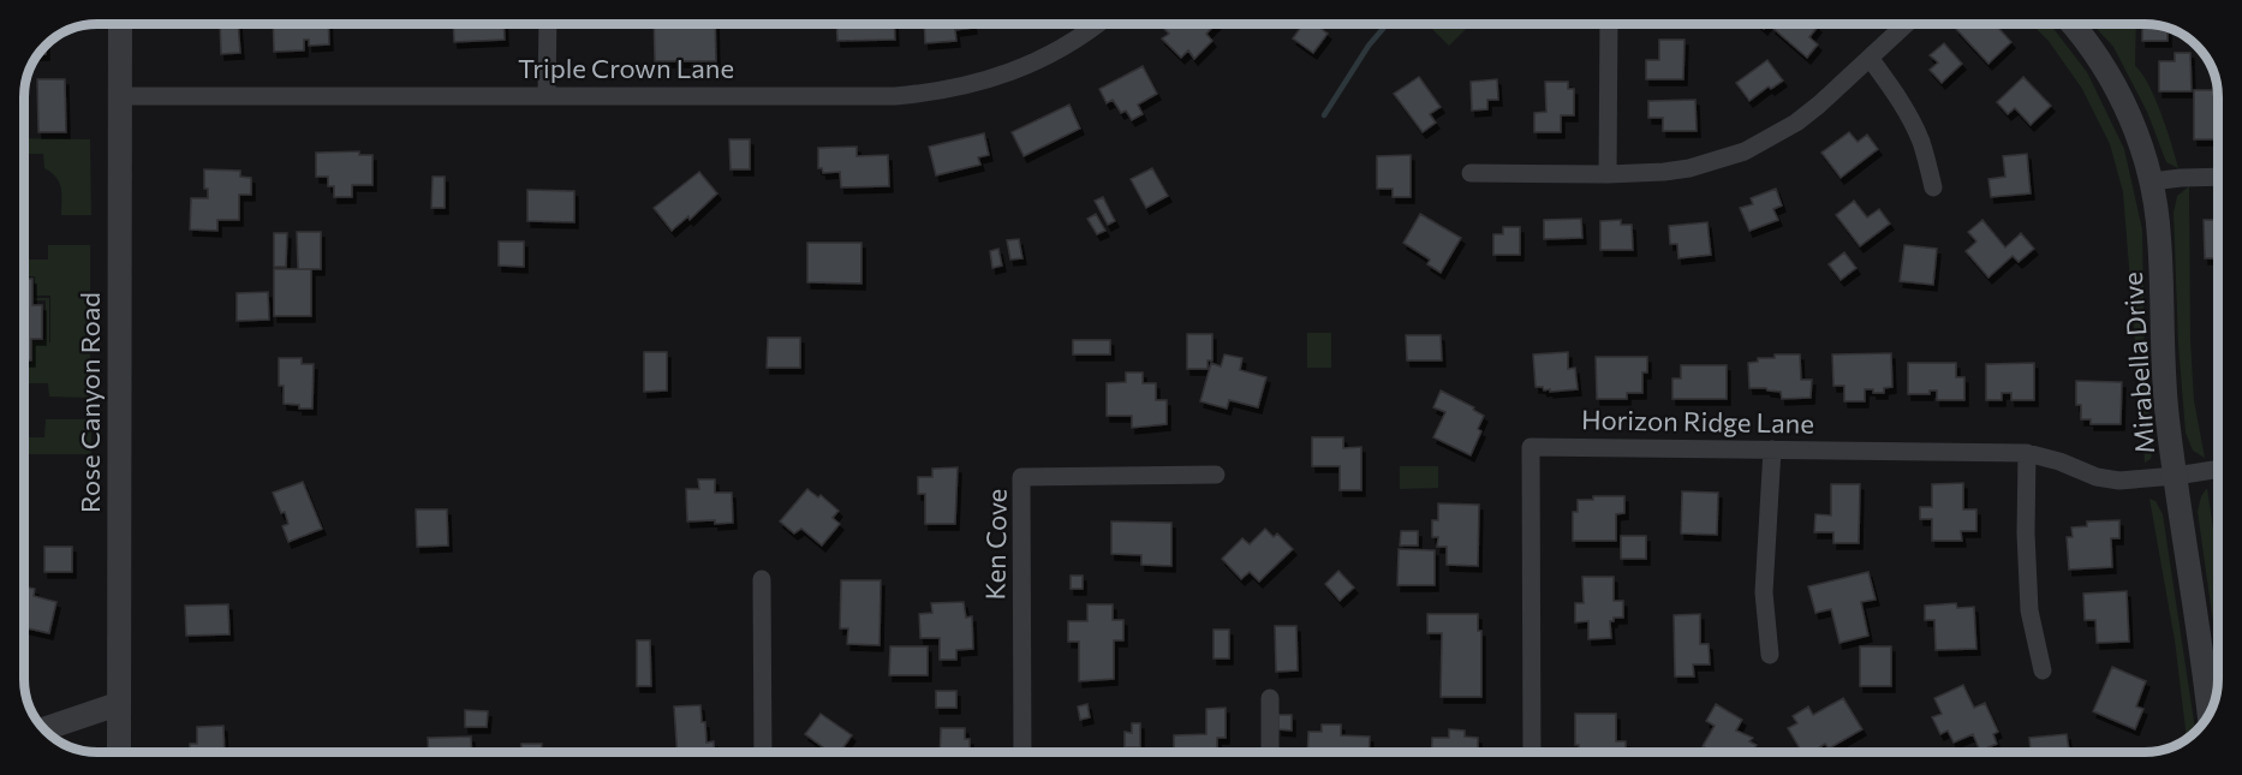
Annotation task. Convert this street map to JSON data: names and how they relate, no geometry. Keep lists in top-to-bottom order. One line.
{"streets":{"street":["Triple Crown Lane","Mirabella Drive","Rose Canyon Road","Horizon Ridge Lane","Ken Cove"]},"crossings":[["Triple Crown Lane","Rose Canyon Road"],["Mirabella Drive","Horizon Ridge Lane"]]}
